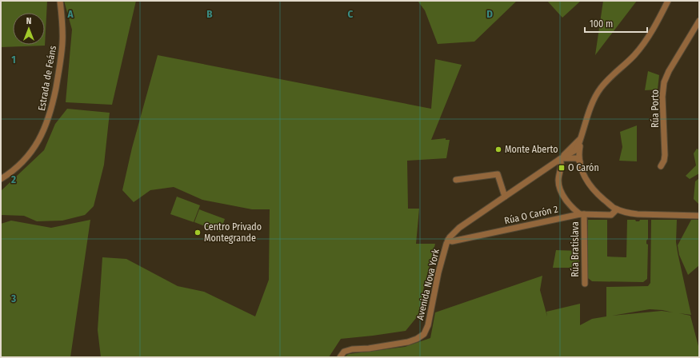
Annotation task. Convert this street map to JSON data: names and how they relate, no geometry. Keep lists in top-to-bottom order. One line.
{"streets":{"street":["Estrada de Feáns","Rúa Porto","Rúa O Carón 2","Rúa Bratislava","Avenida Nova York"]},"crossings":[["Rúa O Carón 2","Rúa Bratislava"],["Rúa O Carón 2","Avenida Nova York"]],"places":{"other":["Monte Aberto","Centro Privado Montegrande"],"transit":["O Carón"]},"scale_bar":"100 m","north":"top","grid":{"columns":["A","B","C","D"],"rows":["1","2","3"]}}
